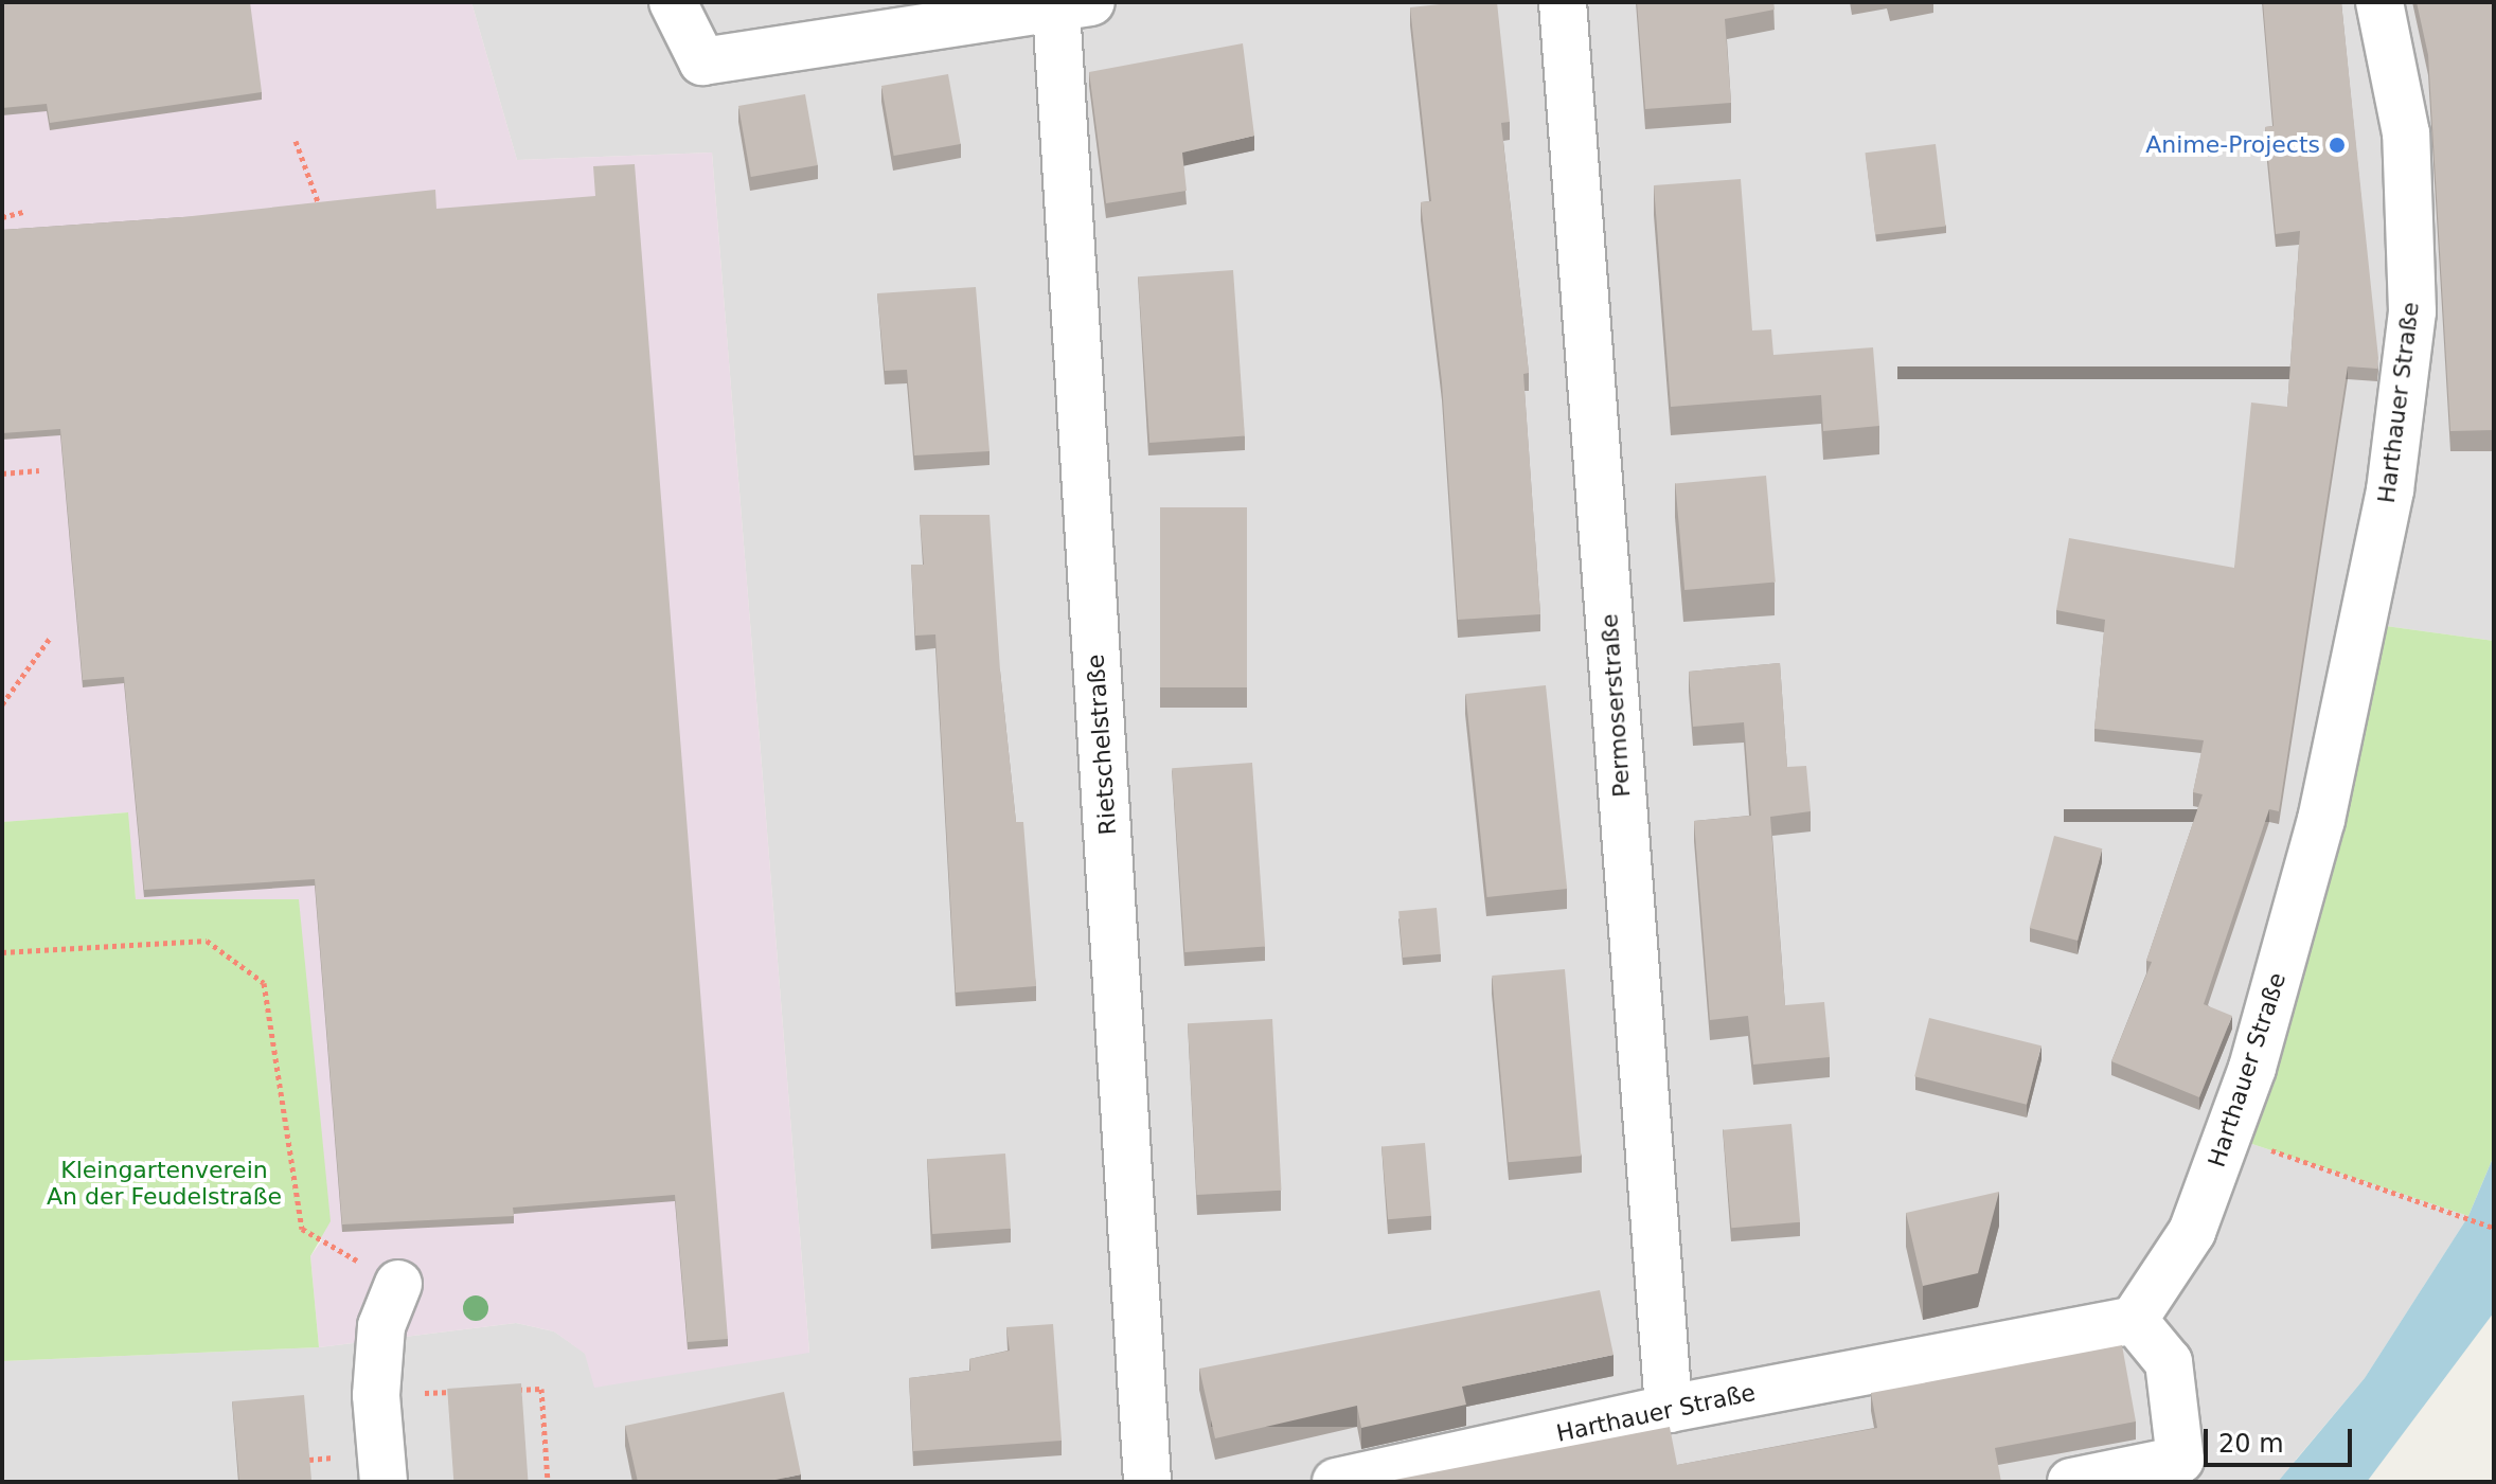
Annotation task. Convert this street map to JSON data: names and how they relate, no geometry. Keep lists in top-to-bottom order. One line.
{"streets":{"street":["Harthauer Straße","Permoserstraße","Rietschelstraße"]},"crossings":[["Harthauer Straße","Permoserstraße"]],"parks":["Kleingartenverein An der Feudelstraße"],"places":["Anime-Projects"],"scale_bar":"20 m"}
